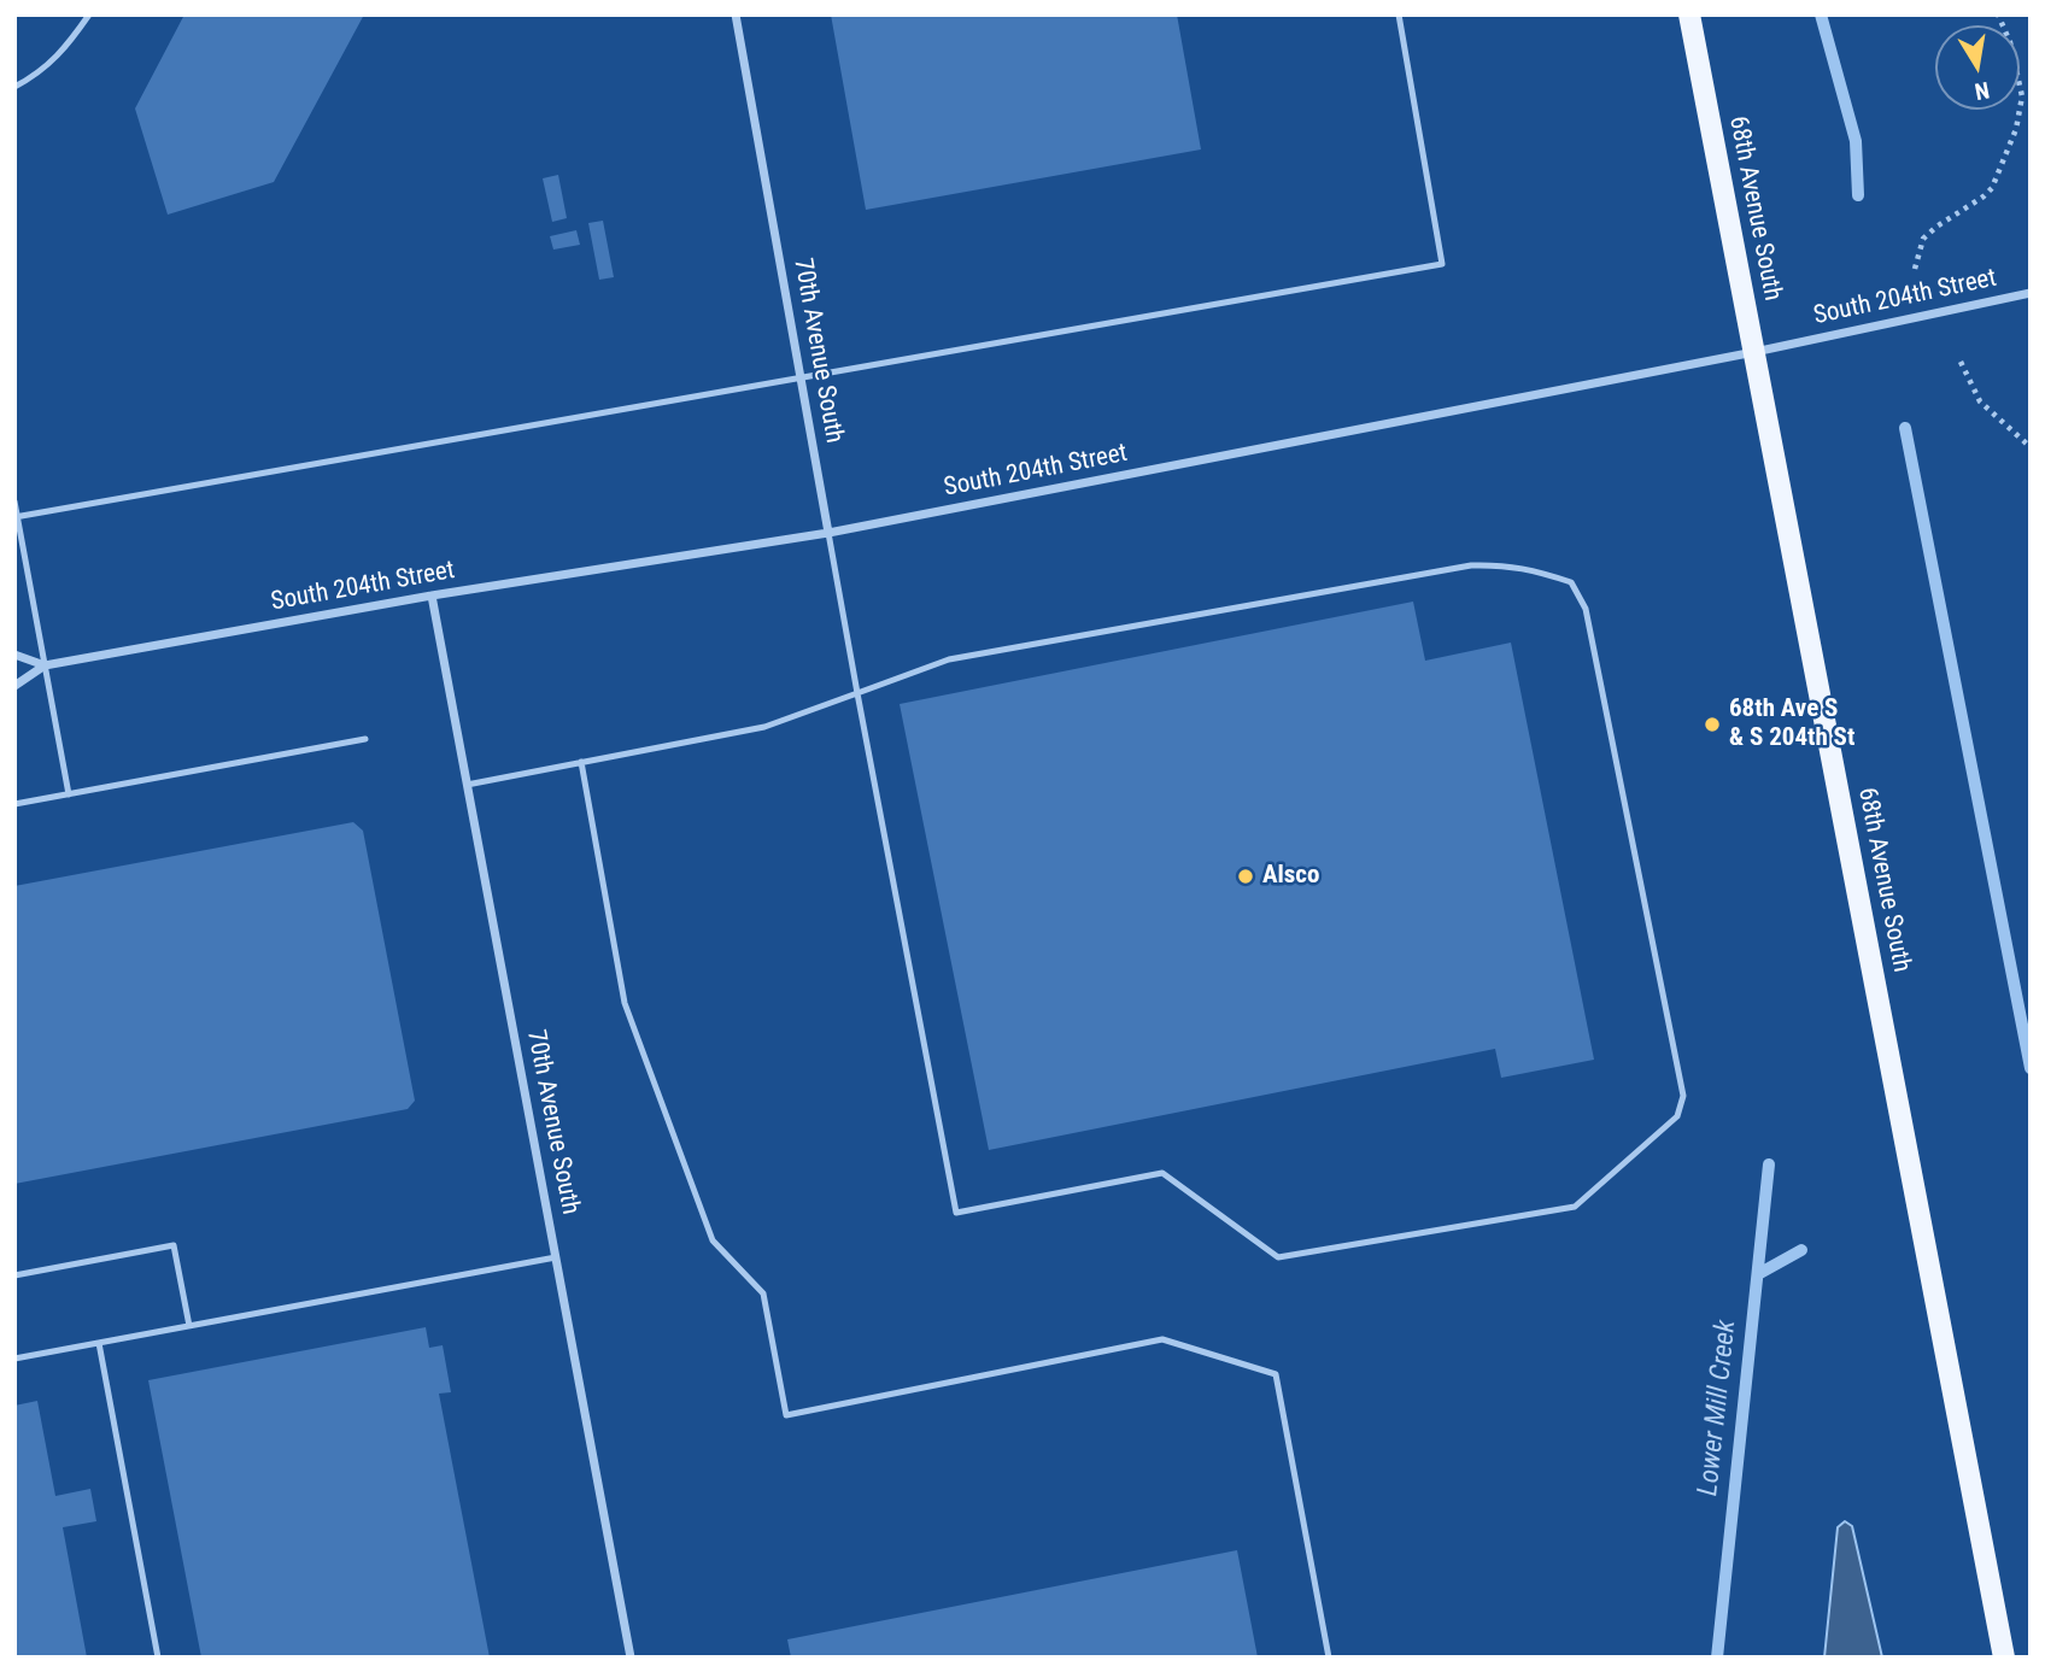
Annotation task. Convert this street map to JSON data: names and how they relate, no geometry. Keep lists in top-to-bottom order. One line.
{"streets":{"main road":["68th Avenue South"],"street":["South 204th Street","70th Avenue South"]},"crossings":[["68th Avenue South","South 204th Street"],["South 204th Street","70th Avenue South"]],"water":["Lower Mill Creek"],"places":["68th Ave S & S 204th St","Alsco"],"north":"bottom"}
